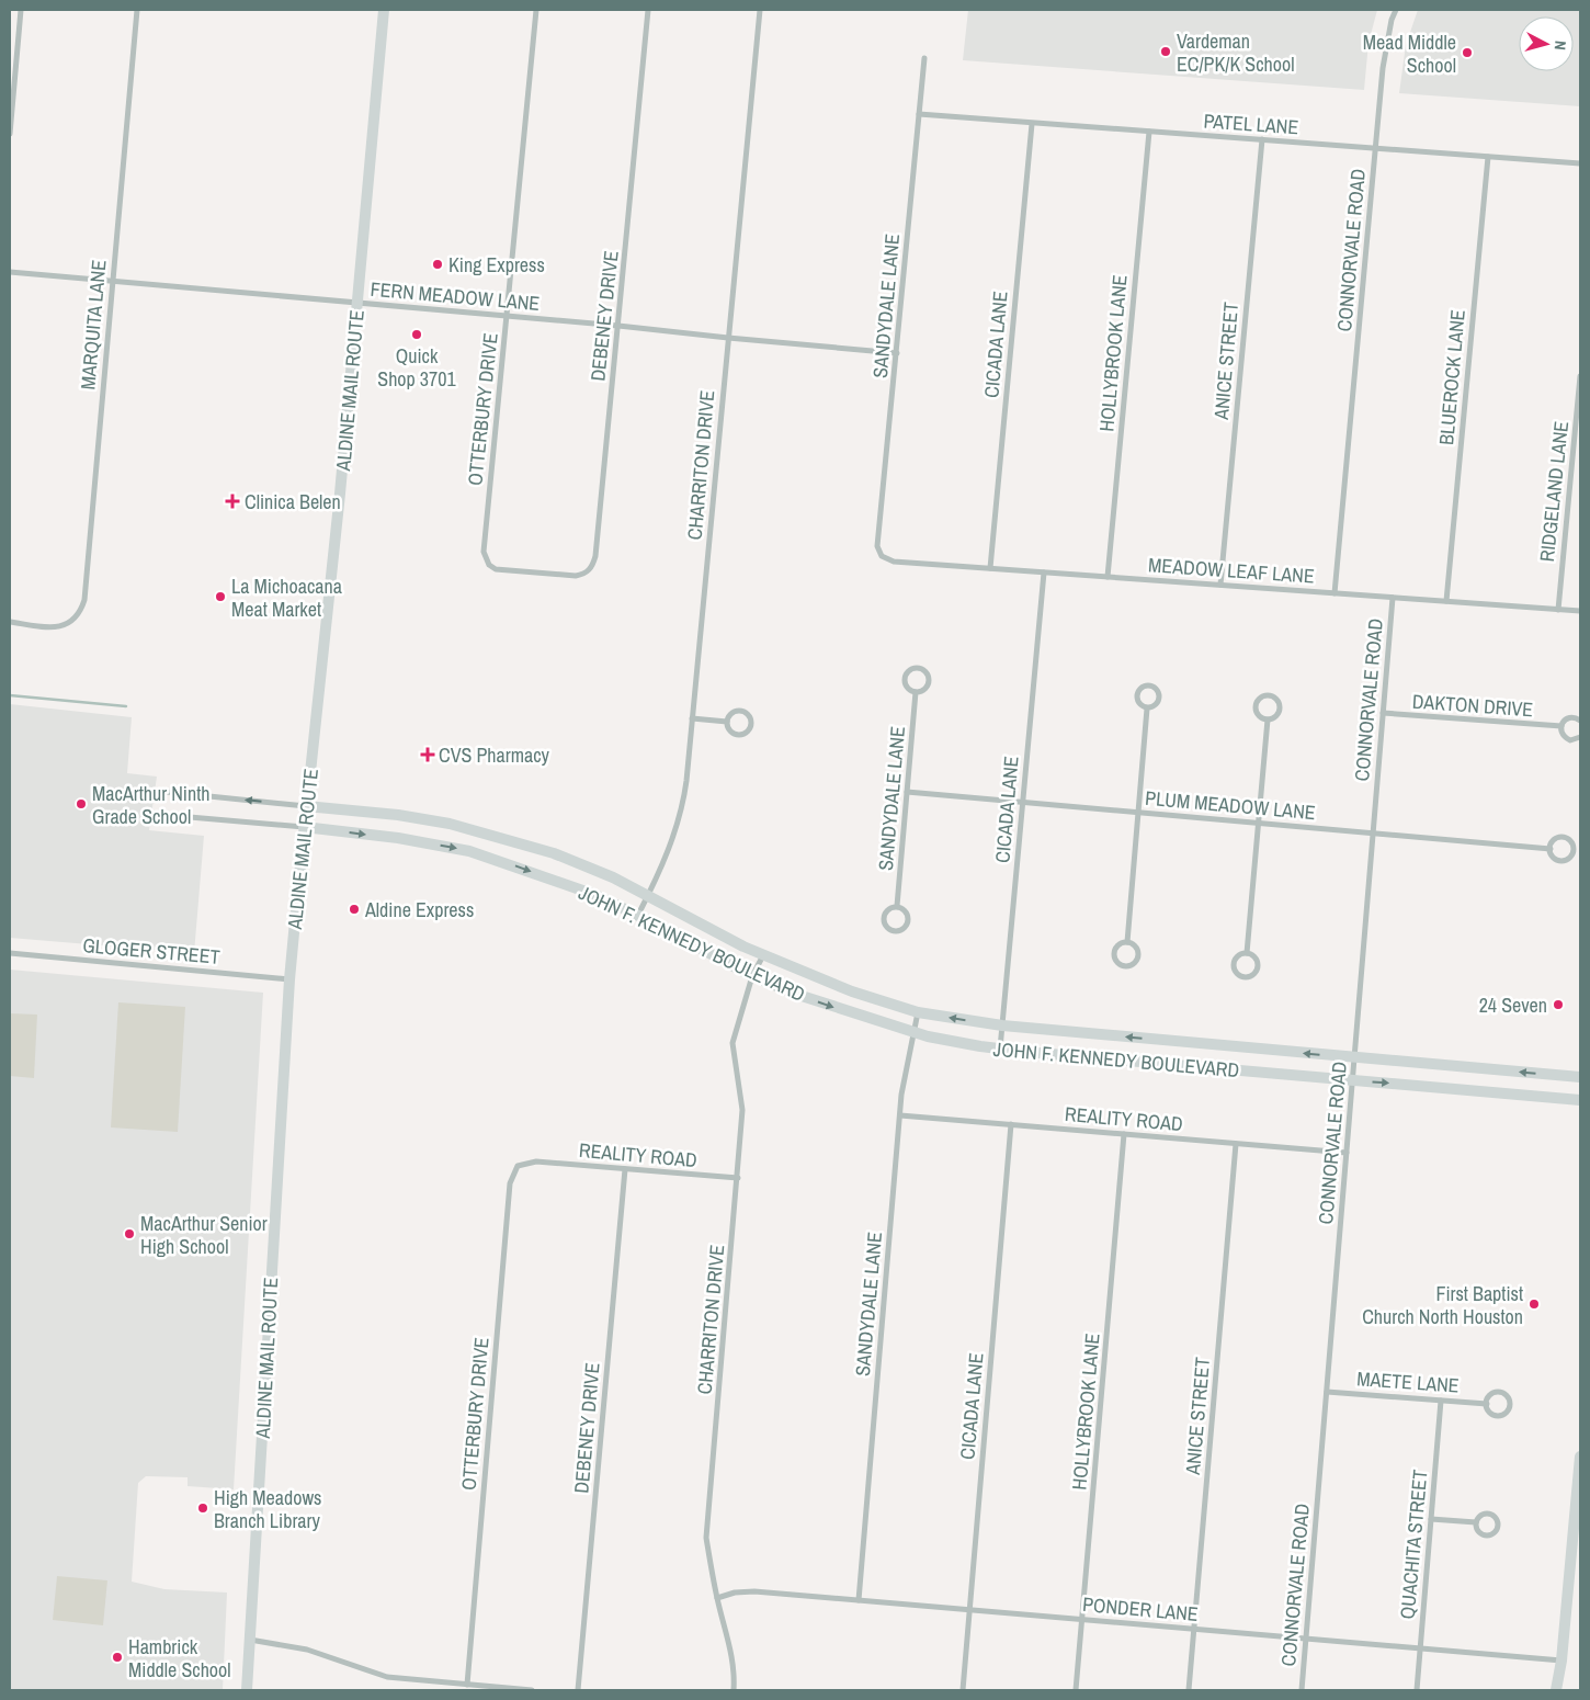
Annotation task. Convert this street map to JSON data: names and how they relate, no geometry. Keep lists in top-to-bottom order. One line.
{"streets":{"main road":["ALDINE MAIL ROUTE","JOHN F. KENNEDY BOULEVARD"],"street":["PATEL LANE","CONNORVALE ROAD","FERN MEADOW LANE","SANDYDALE LANE","DEBENEY DRIVE","MARQUITA LANE","CICADA LANE","HOLLYBROOK LANE","ANICE STREET","BLUEROCK LANE","OTTERBURY DRIVE","CHARRITON DRIVE","RIDGELAND LANE","MEADOW LEAF LANE","DAKTON DRIVE","PLUM MEADOW LANE","GLOGER STREET","REALITY ROAD","MAETE LANE","QUACHITA STREET","PONDER LANE"]},"crossings":[["PATEL LANE","CONNORVALE ROAD"],["PATEL LANE","SANDYDALE LANE"],["PATEL LANE","CICADA LANE"],["PATEL LANE","HOLLYBROOK LANE"],["PATEL LANE","ANICE STREET"],["PATEL LANE","BLUEROCK LANE"],["CONNORVALE ROAD","MEADOW LEAF LANE"],["CONNORVALE ROAD","DAKTON DRIVE"],["CONNORVALE ROAD","PLUM MEADOW LANE"],["CONNORVALE ROAD","JOHN F. KENNEDY BOULEVARD"],["CONNORVALE ROAD","REALITY ROAD"],["CONNORVALE ROAD","MAETE LANE"],["CONNORVALE ROAD","PONDER LANE"],["FERN MEADOW LANE","SANDYDALE LANE"],["FERN MEADOW LANE","DEBENEY DRIVE"],["FERN MEADOW LANE","MARQUITA LANE"],["FERN MEADOW LANE","ALDINE MAIL ROUTE"],["FERN MEADOW LANE","OTTERBURY DRIVE"],["FERN MEADOW LANE","CHARRITON DRIVE"],["SANDYDALE LANE","MEADOW LEAF LANE"],["SANDYDALE LANE","PLUM MEADOW LANE"],["SANDYDALE LANE","JOHN F. KENNEDY BOULEVARD"],["SANDYDALE LANE","REALITY ROAD"],["SANDYDALE LANE","PONDER LANE"],["DEBENEY DRIVE","OTTERBURY DRIVE"],["DEBENEY DRIVE","REALITY ROAD"],["CICADA LANE","MEADOW LEAF LANE"],["CICADA LANE","PLUM MEADOW LANE"],["CICADA LANE","JOHN F. KENNEDY BOULEVARD"],["CICADA LANE","REALITY ROAD"],["CICADA LANE","PONDER LANE"],["HOLLYBROOK LANE","MEADOW LEAF LANE"],["HOLLYBROOK LANE","REALITY ROAD"],["HOLLYBROOK LANE","PONDER LANE"],["ANICE STREET","MEADOW LEAF LANE"],["ANICE STREET","REALITY ROAD"],["ANICE STREET","PONDER LANE"],["BLUEROCK LANE","MEADOW LEAF LANE"],["ALDINE MAIL ROUTE","JOHN F. KENNEDY BOULEVARD"],["ALDINE MAIL ROUTE","GLOGER STREET"],["OTTERBURY DRIVE","REALITY ROAD"],["CHARRITON DRIVE","JOHN F. KENNEDY BOULEVARD"],["CHARRITON DRIVE","REALITY ROAD"],["CHARRITON DRIVE","PONDER LANE"],["RIDGELAND LANE","MEADOW LEAF LANE"],["MAETE LANE","QUACHITA STREET"],["QUACHITA STREET","PONDER LANE"]],"places":{"other":["Vardeman EC/PK/K School","Mead Middle School","King Express","Quick Shop 3701","La Michoacana Meat Market","MacArthur Ninth Grade School","Aldine Express","24 Seven","MacArthur Senior High School","First Baptist Church North Houston","High Meadows Branch Library","Hambrick Middle School"],"health":["Clinica Belen","CVS Pharmacy"]},"north":"right"}
